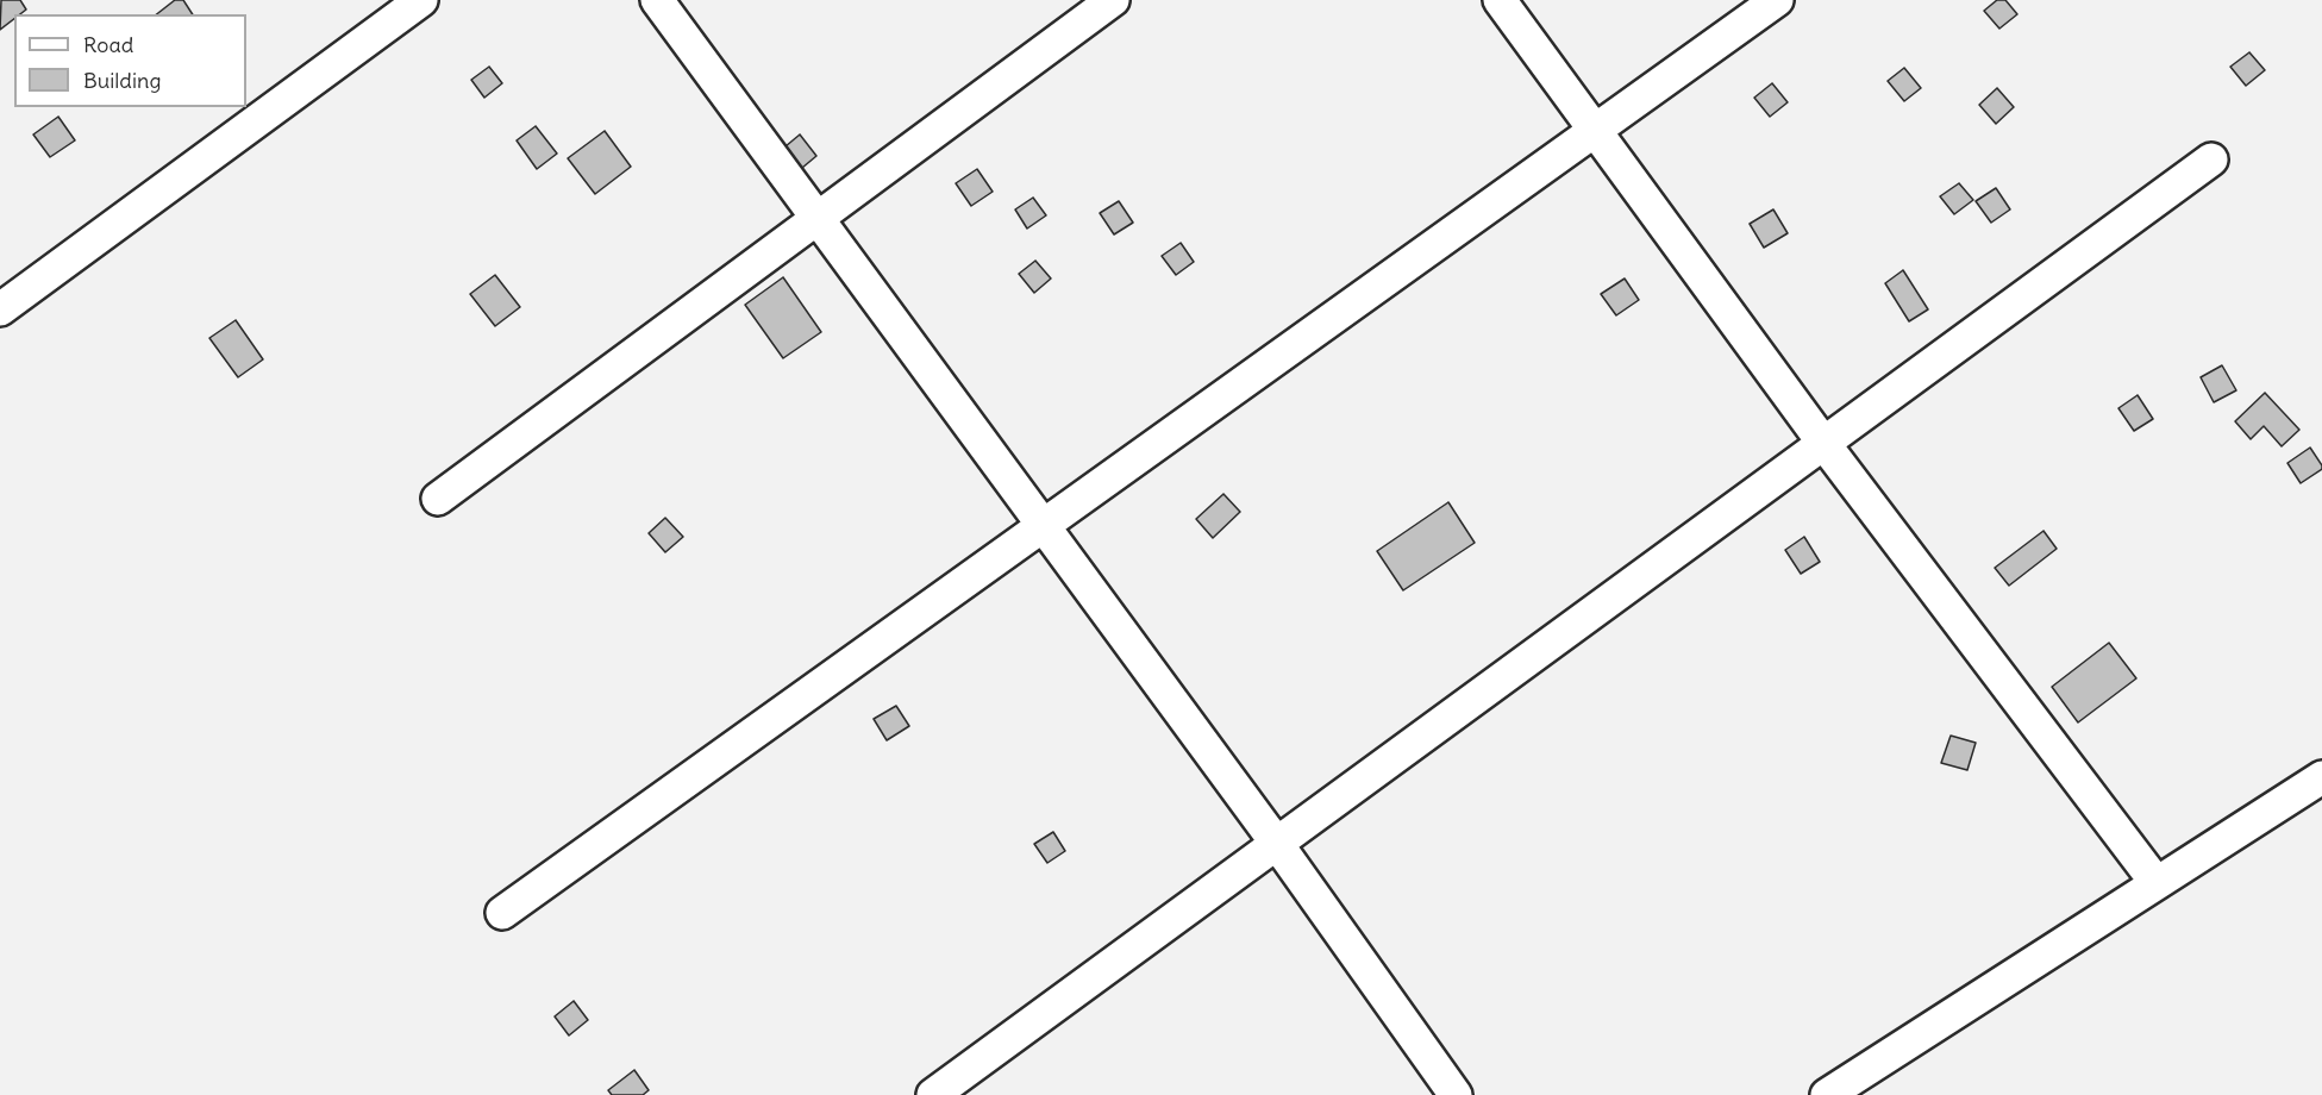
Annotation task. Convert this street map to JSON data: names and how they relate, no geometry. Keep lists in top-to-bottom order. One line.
{"legend":["Road","Building"]}
